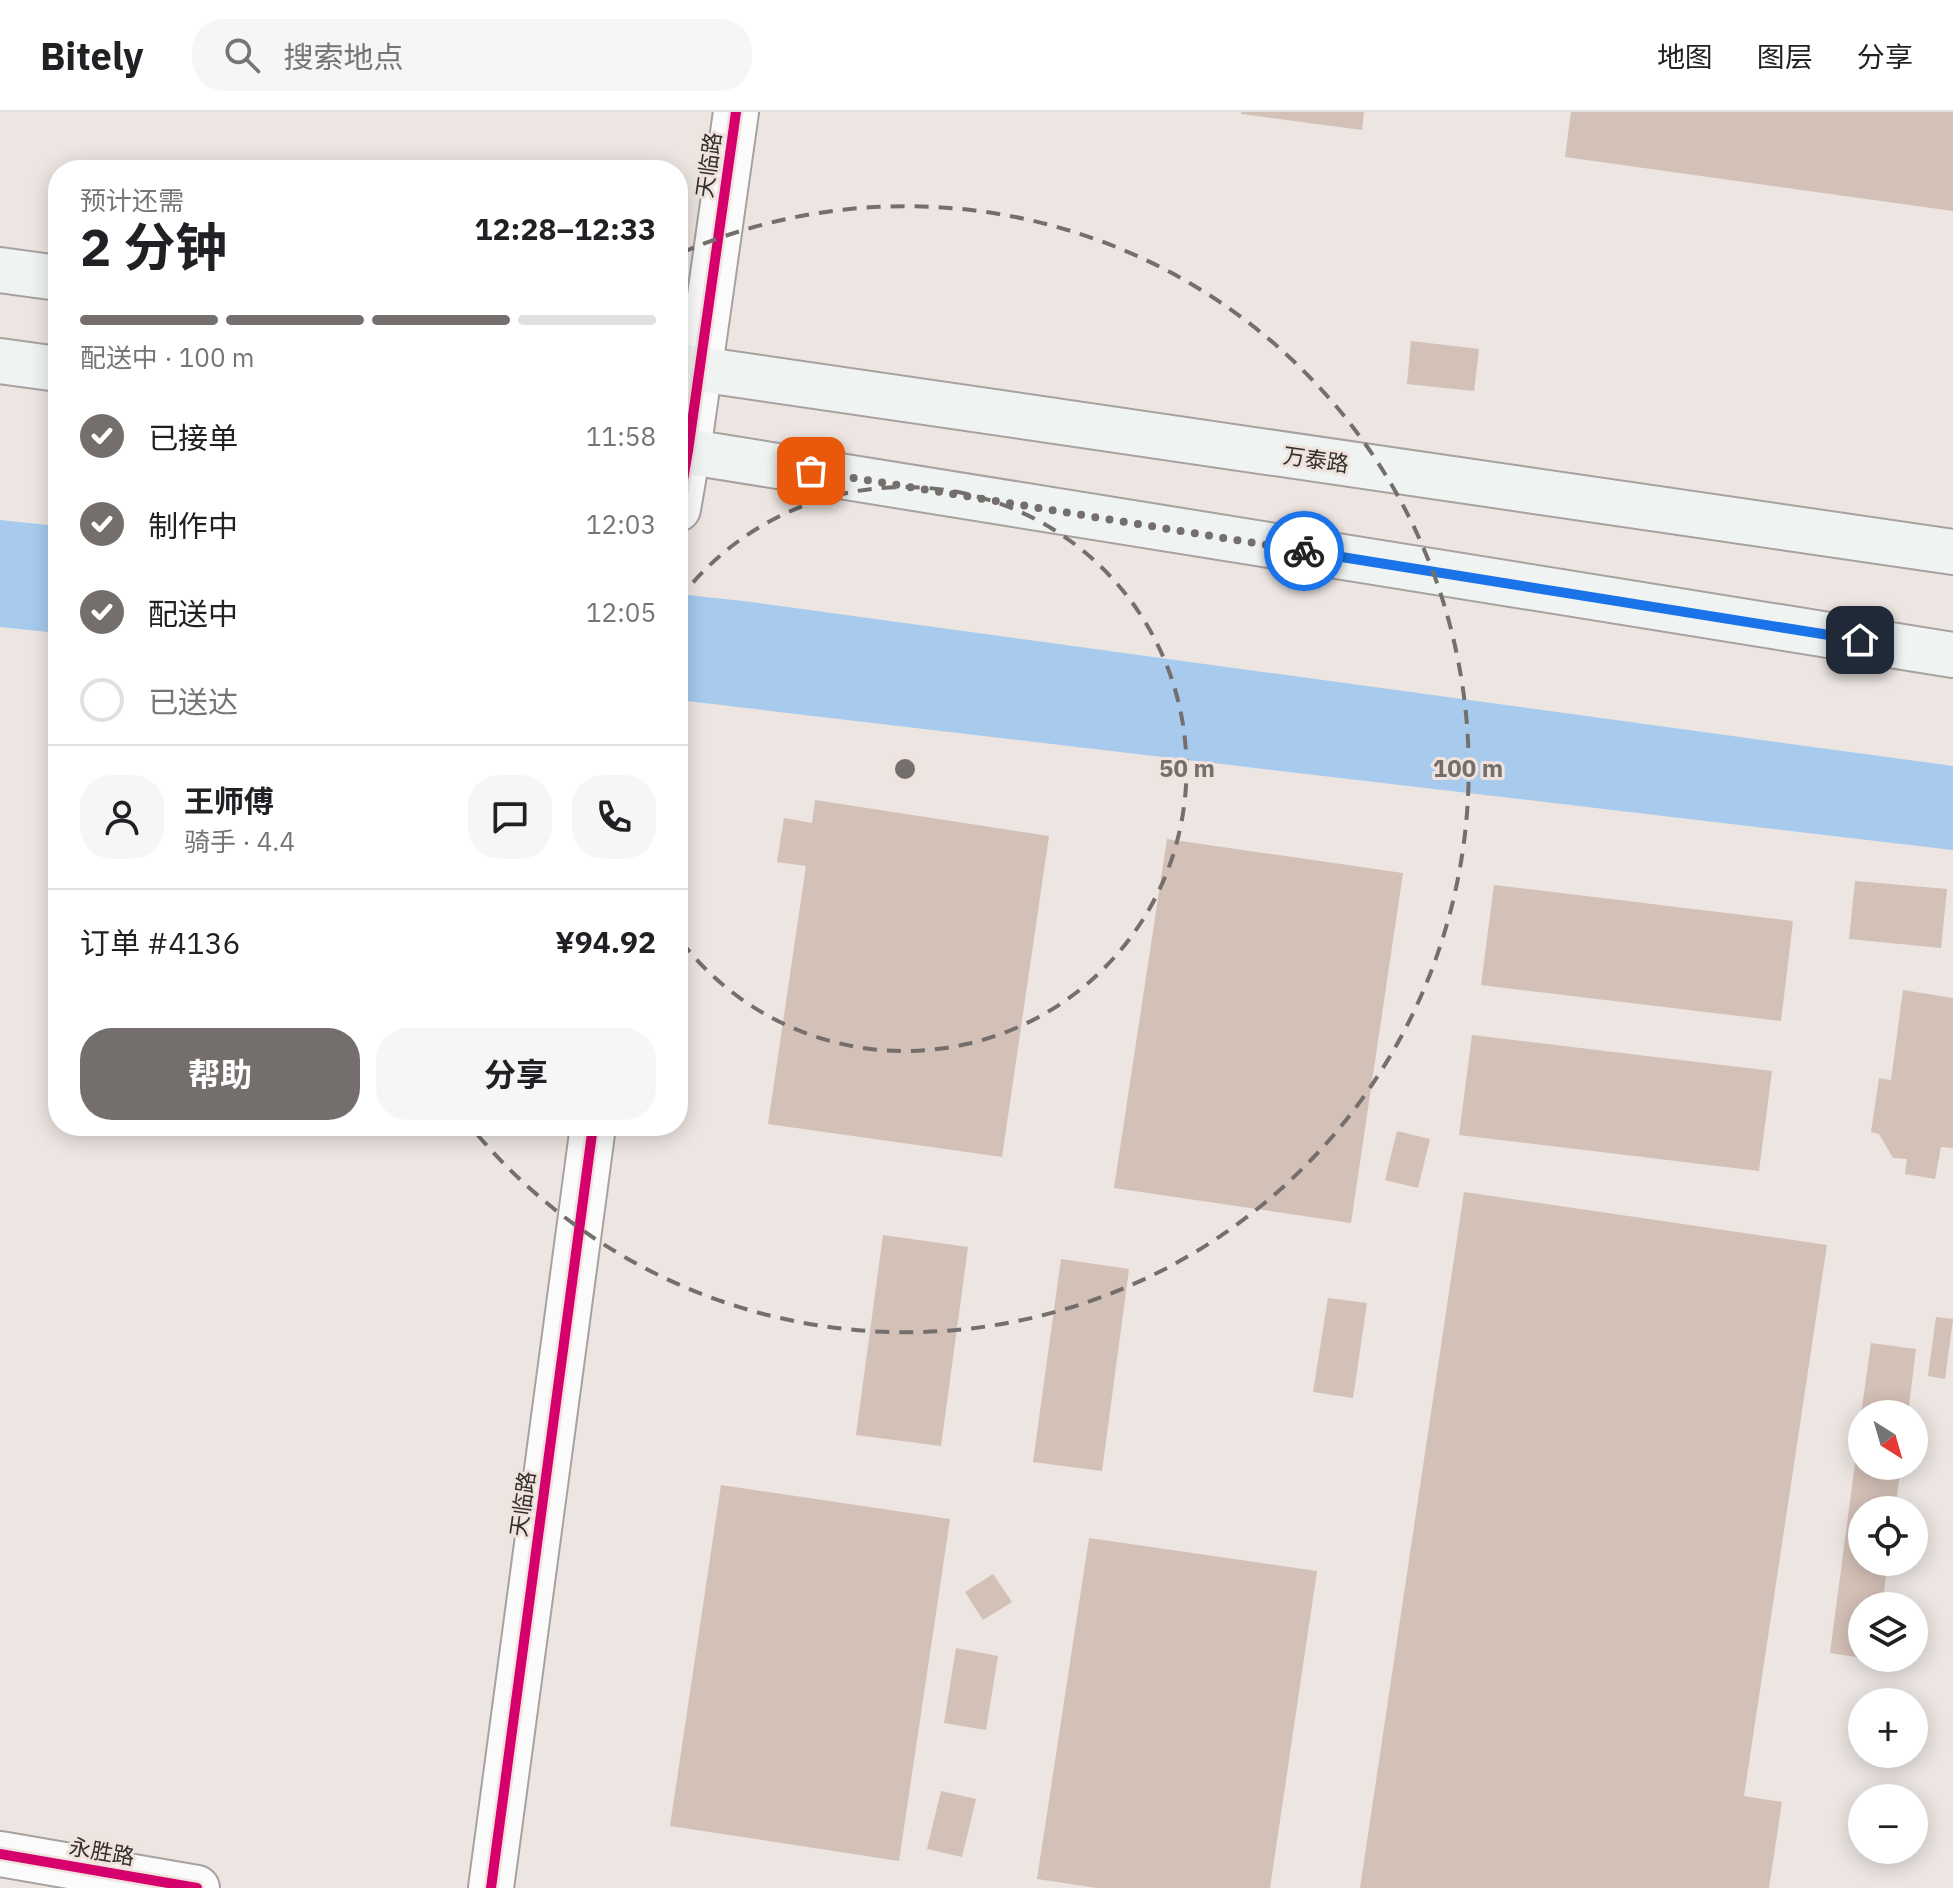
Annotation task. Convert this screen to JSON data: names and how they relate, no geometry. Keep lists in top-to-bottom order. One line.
{"streets":{"main road":["万泰路"],"street":["天临路","永胜路"]},"crossings":[["天临路","万泰路"]],"north":"bottom right","page":{"header":"Bitely","search":"搜索地点","nav":["地图","图层","分享"],"heading":["2 分钟","预计还需","12:28–12:33"],"panel":["王师傅","骑手 · 4.4","订单 #4136","¥94.92"],"bar":"配送中 · 100 m","list":[["已接单","11:58"],["制作中","12:03"],["配送中","12:05"],"已送达"],"buttons":["帮助","分享"],"map_buttons":["+","−"]},"rings":["50 m","100 m"]}
